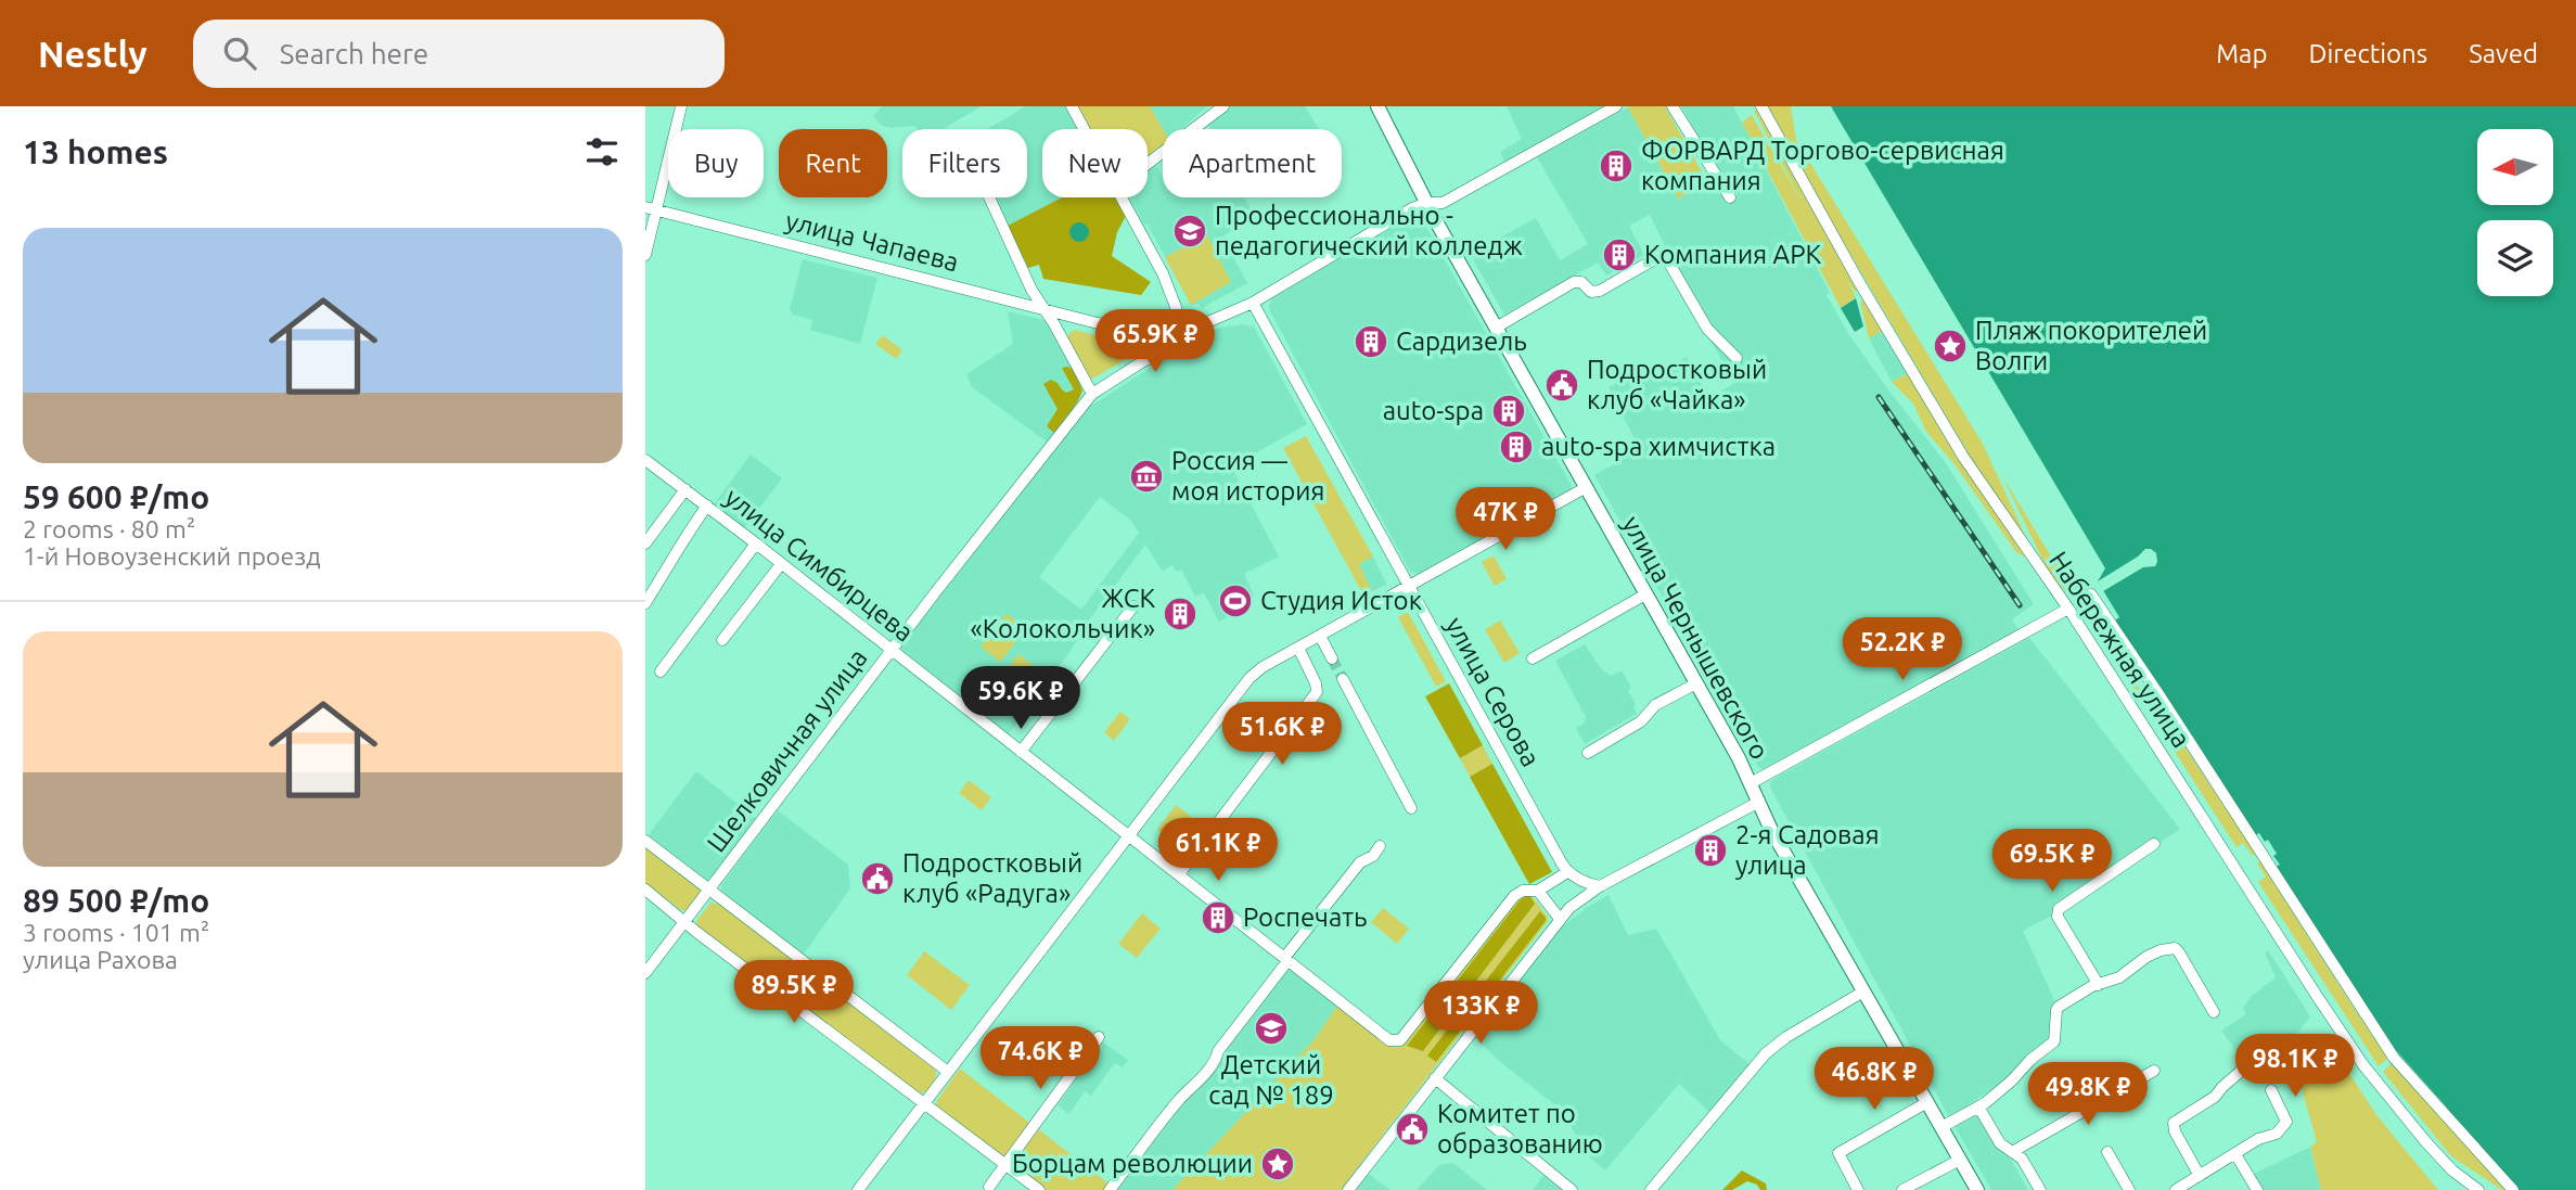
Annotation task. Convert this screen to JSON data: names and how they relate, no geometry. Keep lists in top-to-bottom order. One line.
{"streets":{"main road":["улица Чернышевского"],"street":["улица Чапаева","улица Симбирцева","Набережная улица","улица Серова","Шелковичная улица"]},"crossings":[["улица Чапаева","Шелковичная улица"],["улица Симбирцева","Шелковичная улица"],["улица Чернышевского","Шелковичная улица"],["улица Серова","Шелковичная улица"]],"places":{"building":["ФОРВАРД Торгово-сервисная компания","Компания АРК","Сардизель","auto-spa","auto-spa химчистка","ЖСК «Колокольчик»","2-я Садовая улица","Роспечать"],"school or university":["Профессионально - педагогический колледж","Детский сад № 189"],"place":["Пляж покорителей Волги","Борцам революции"],"public building":["Подростковый клуб «Чайка»","Подростковый клуб «Радуга»","Комитет по образованию"],"museum":["Россия — моя история"],"sports":["Студия Исток"]},"north":"left","page":{"header":"Nestly","search":"Search here","nav":["Map","Directions","Saved"],"heading":"13 homes","chip":["Buy","Rent","Filters","New","Apartment"],"list":[{"name":"59 600 ₽/mo","note":"2 rooms · 80 m² · 1-й Новоузенский проезд"},{"name":"89 500 ₽/mo","note":"3 rooms · 101 m² · улица Рахова"}],"price":["65.9K ₽","47K ₽","52.2K ₽","59.6K ₽","51.6K ₽","61.1K ₽","69.5K ₽","89.5K ₽","133K ₽","74.6K ₽","98.1K ₽","46.8K ₽","49.8K ₽"]}}
